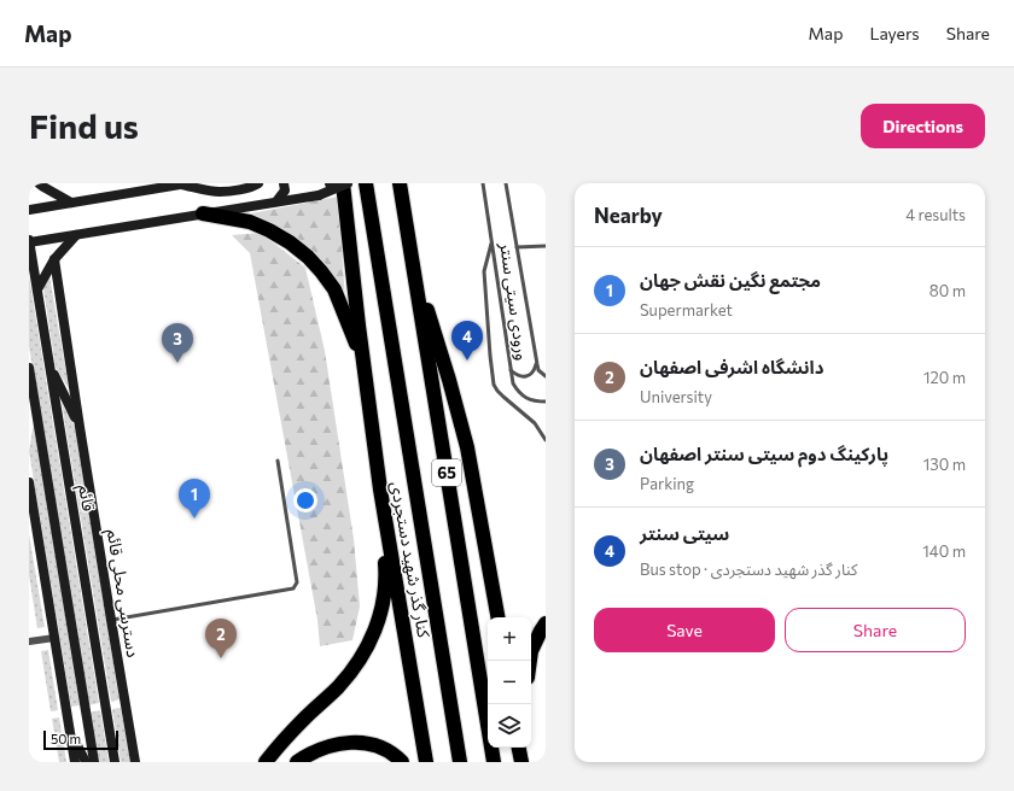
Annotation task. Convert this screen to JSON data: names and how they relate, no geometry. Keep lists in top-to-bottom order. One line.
{"streets":{"highway":["65","کنار گذر شهید دستجردی"],"main road":["قائم","دسترسی محلی قائم"],"lane":["ورودی سیتی سنتر"]},"scale_bar":"50 m","page":{"header":"Map","nav":["Map","Layers","Share"],"buttons":["Directions",["Save","Share"]],"title":"Find us","heading":["Nearby","4 results"],"list":[{"mark":"1","name":"مجتمع نگین نقش جهان","note":"Supermarket","value":"80 m"},{"mark":"2","name":"دانشگاه اشرفی اصفهان","note":"University","value":"120 m"},{"mark":"3","name":"پارکینگ دوم سیتی سنتر اصفهان","note":"Parking","value":"130 m"},{"mark":"4","name":"سیتی سنتر","note":"Bus stop · کنار گذر شهید دستجردی","value":"140 m"}],"pins":["4","3","1","2"],"map_buttons":["+","−"],"scale":"50 m"}}
